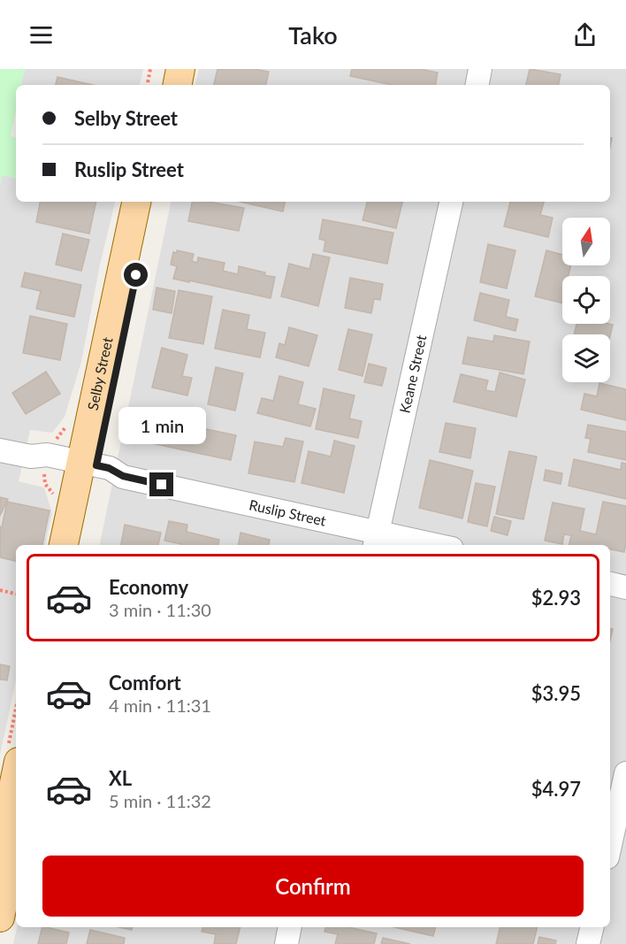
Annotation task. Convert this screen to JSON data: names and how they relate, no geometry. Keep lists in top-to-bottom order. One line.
{"streets":{"main road":["Selby Street"],"street":["Keane Street","Ruslip Street"]},"crossings":[["Selby Street","Ruslip Street"],["Keane Street","Ruslip Street"]],"north":"top","page":{"header":"Tako","banner":["Selby Street","Ruslip Street"],"bubble":"1 min","list":[{"name":"Economy","note":"3 min · 11:30","value":"$2.93"},{"name":"Comfort","note":"4 min · 11:31","value":"$3.95"},{"name":"XL","note":"5 min · 11:32","value":"$4.97"}],"buttons":"Confirm"}}
